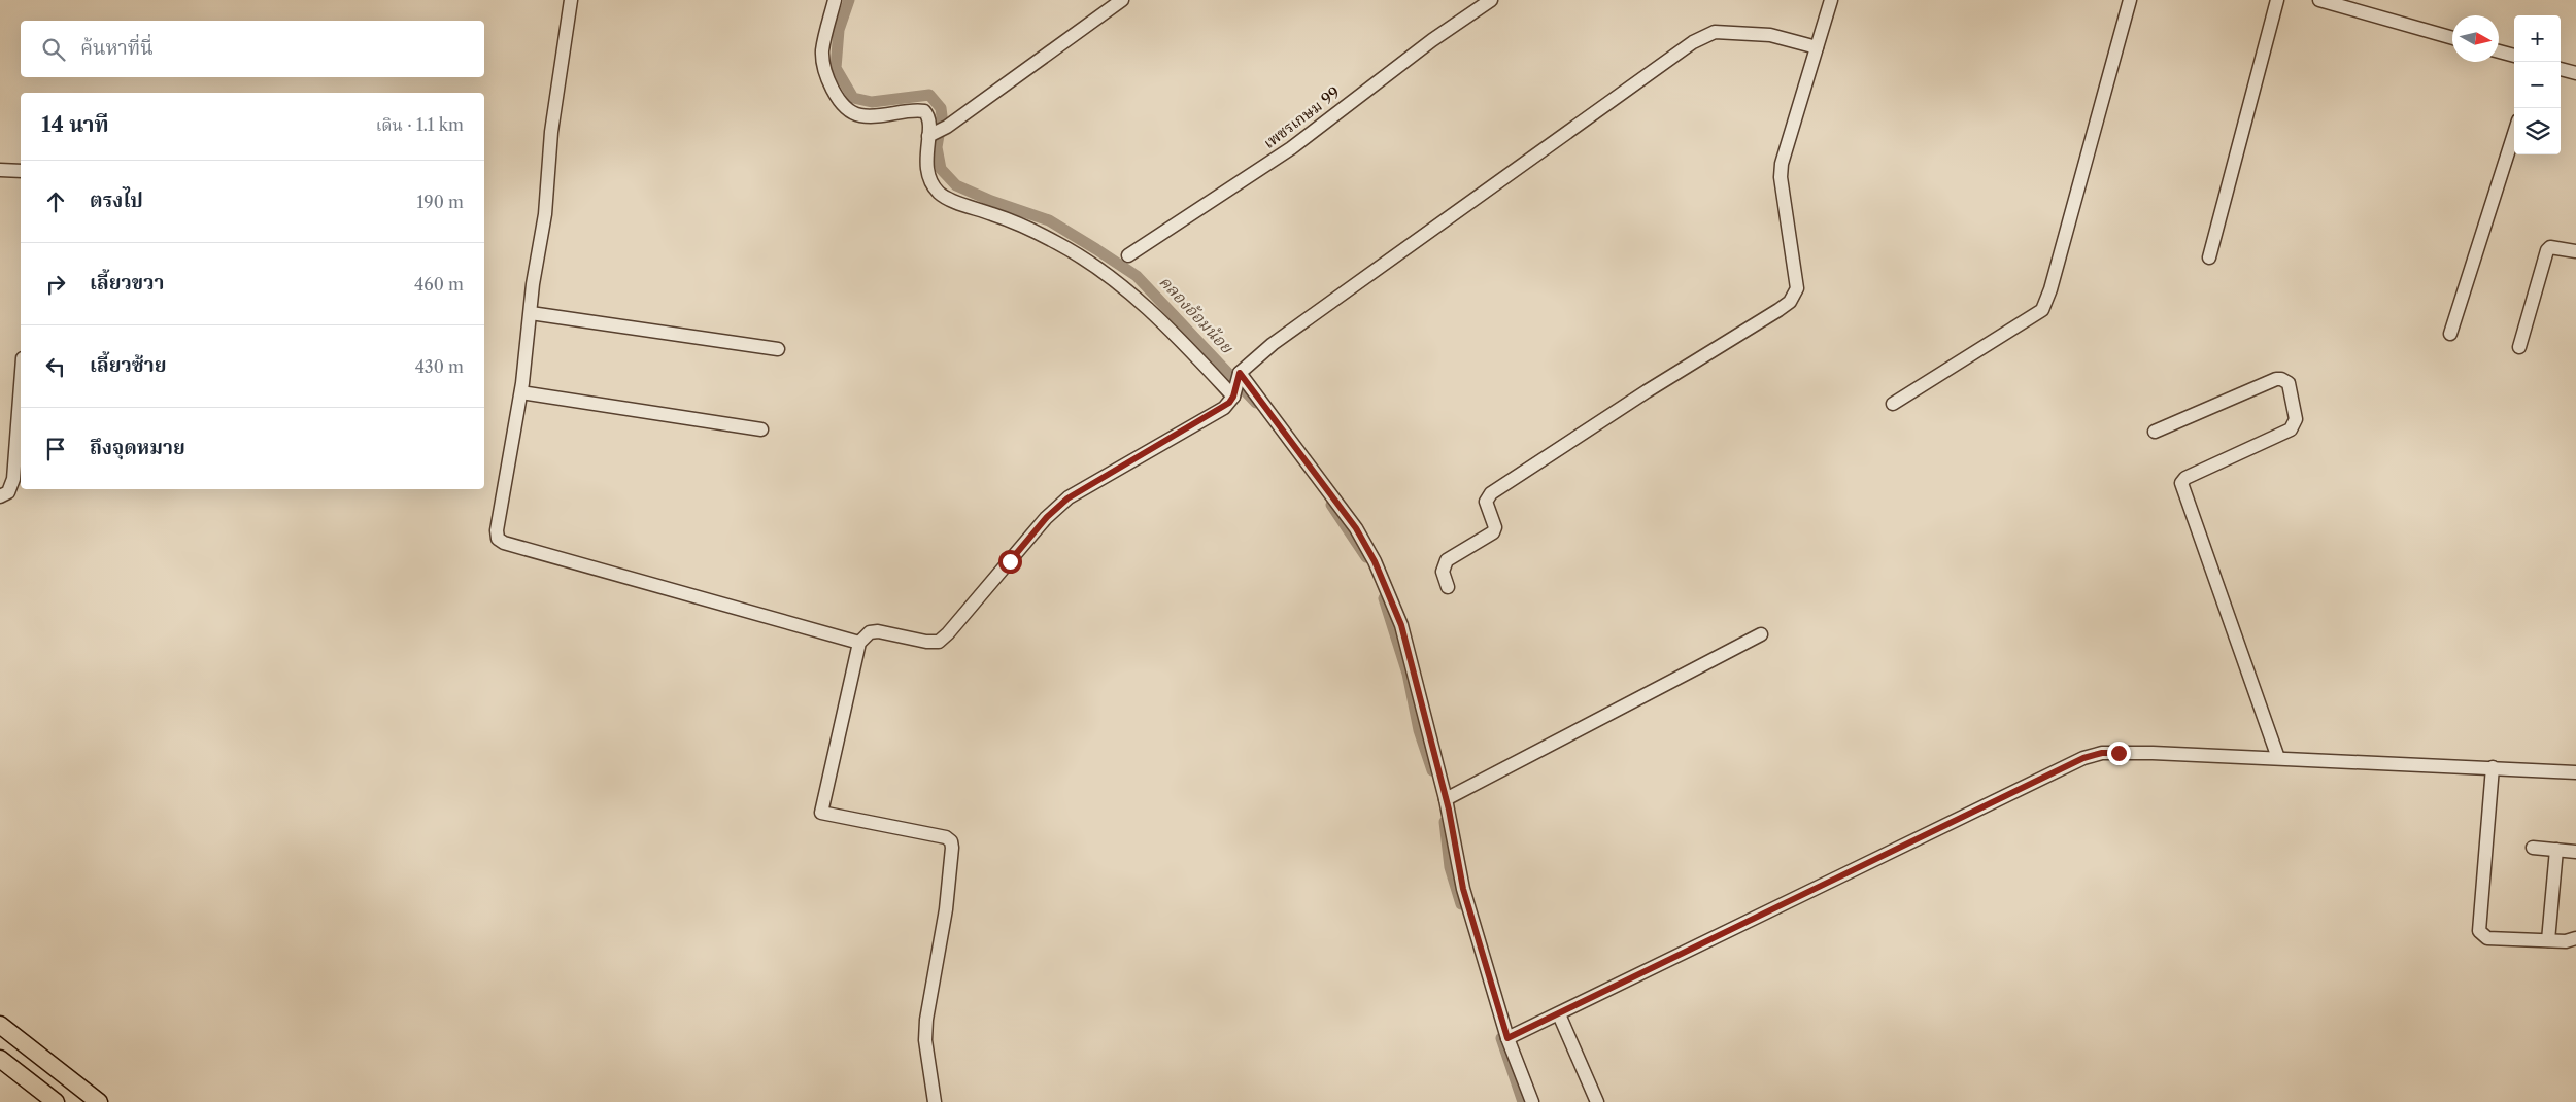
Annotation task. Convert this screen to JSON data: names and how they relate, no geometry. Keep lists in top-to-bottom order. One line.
{"streets":{"street":["เพชรเกษม 99"]},"water":["คลองอ้อมน้อย"],"north":"right","page":{"map_buttons":["+","−"],"search":"ค้นหาที่นี่","heading":["14 นาที","เดิน · 1.1 km"],"list":[["ตรงไป","190 m"],["เลี้ยวขวา","460 m"],["เลี้ยวซ้าย","430 m"],"ถึงจุดหมาย"]}}
